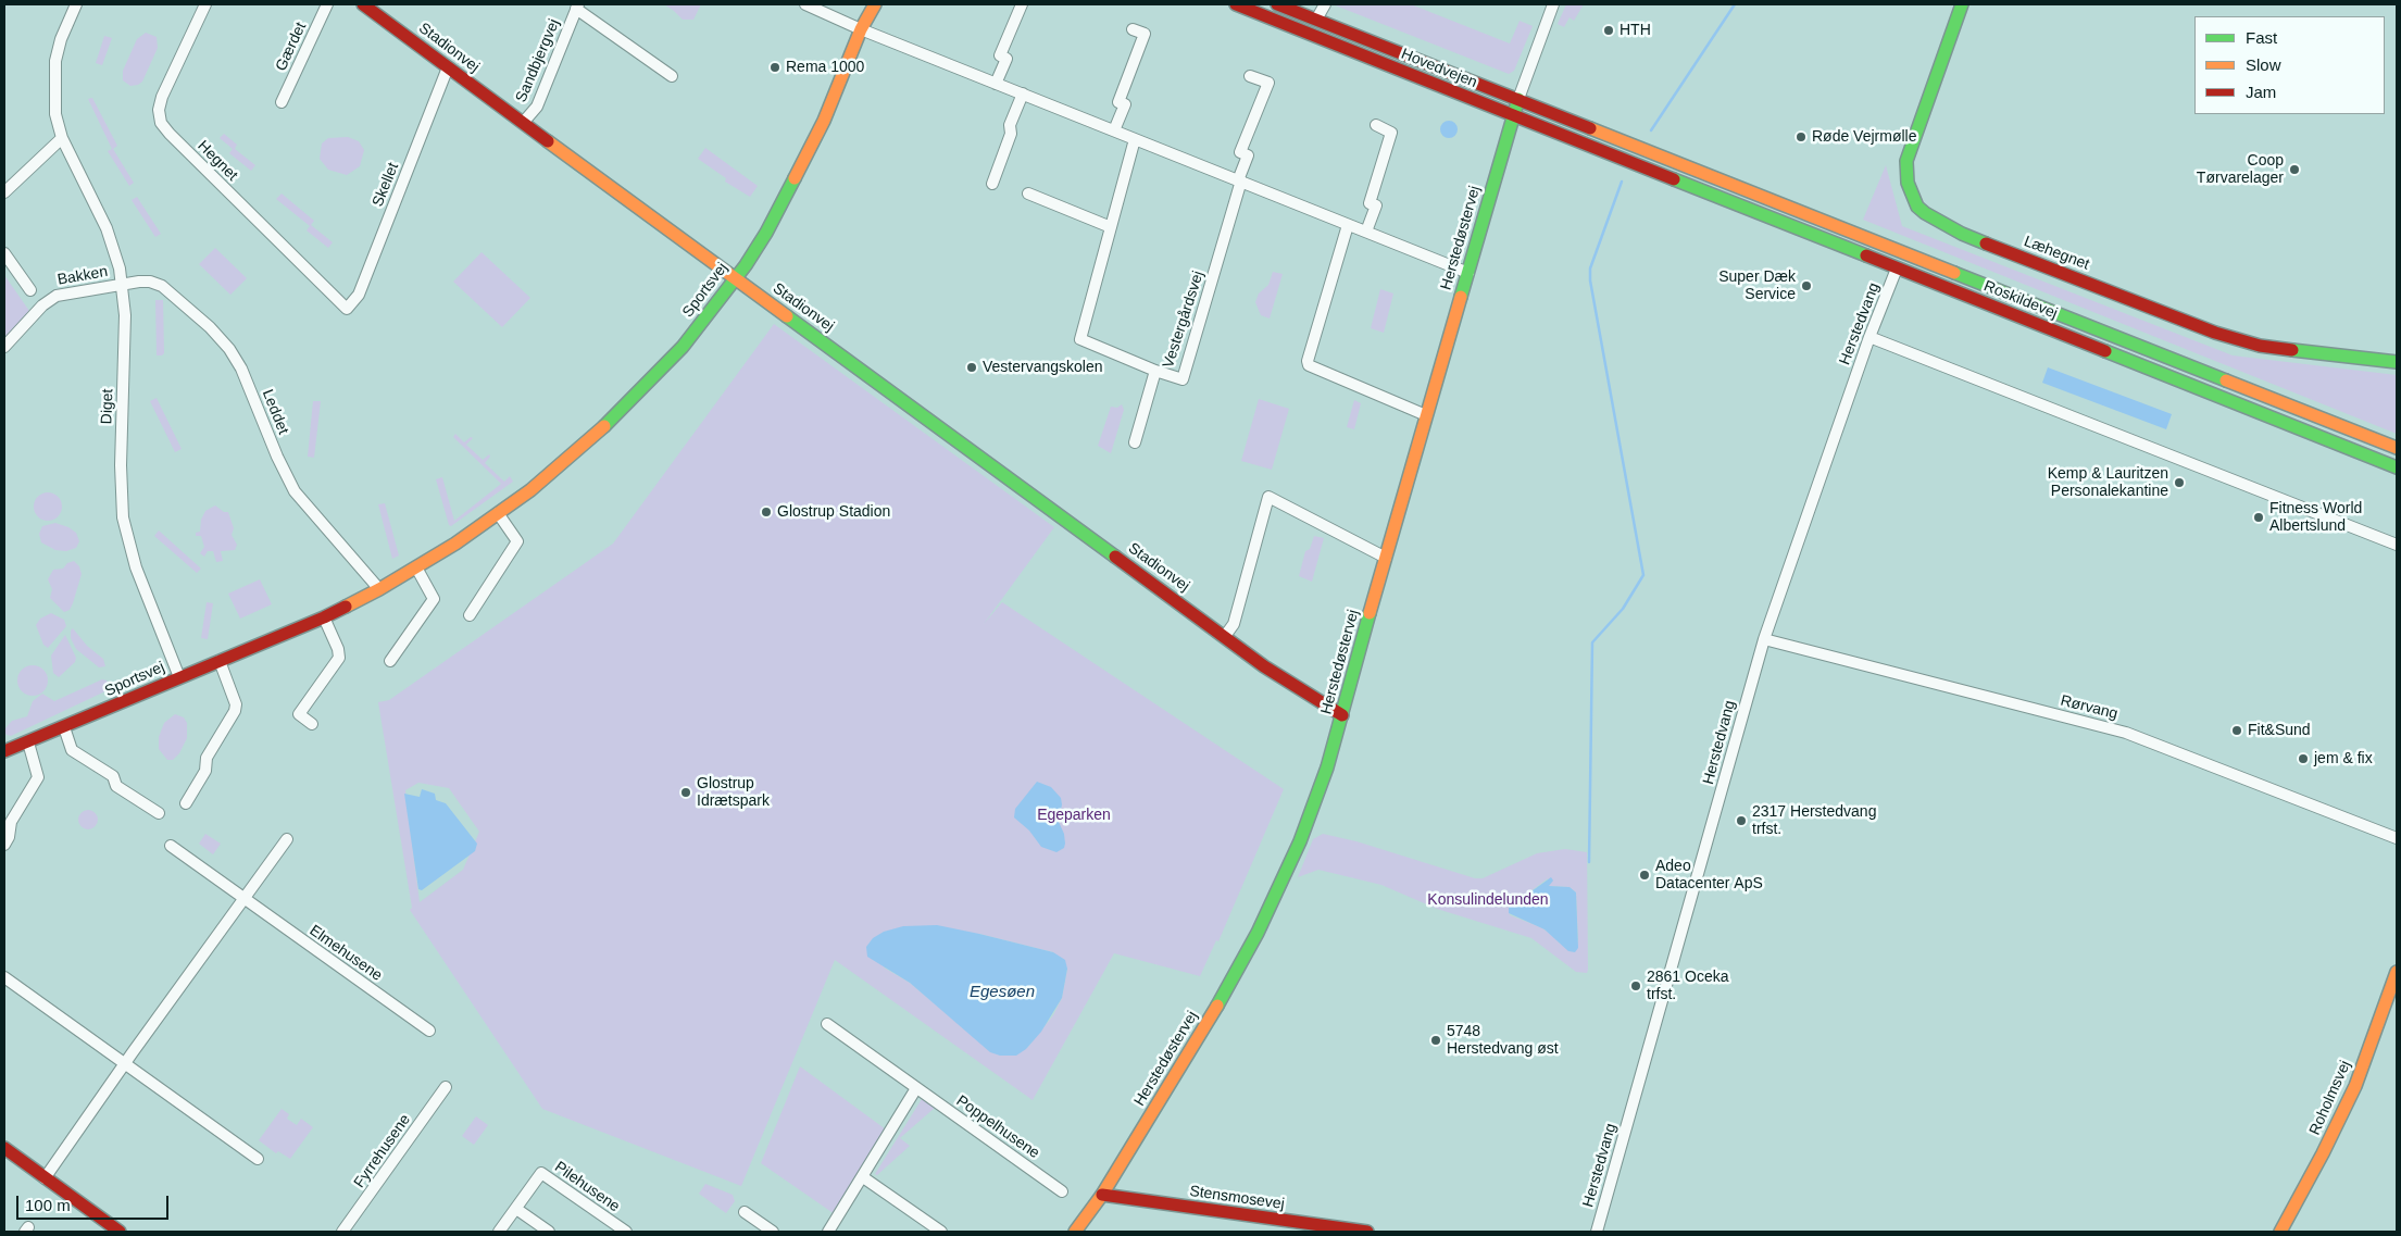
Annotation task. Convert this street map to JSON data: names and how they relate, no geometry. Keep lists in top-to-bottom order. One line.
{"streets":{"street":["Gærdet","Stadionvej","Sandbjergvej","Hovedvejen","Hegnet","Skellet","Herstedøstervej","Læhegnet","Bakken","Sportsvej","Roskildevej","Vestergårdsvej","Herstedvang","Diget","Leddet","Rørvang","Elmehusene","Roholmsvej","Poppelhusene","Fyrrehusene","Pilehusene","Stensmosevej"]},"crossings":[["Stadionvej","Sandbjergvej"],["Stadionvej","Skellet"],["Stadionvej","Herstedøstervej"],["Stadionvej","Sportsvej"],["Hovedvejen","Herstedøstervej"],["Hovedvejen","Roskildevej"],["Hegnet","Skellet"],["Herstedøstervej","Stensmosevej"],["Bakken","Diget"],["Bakken","Leddet"],["Sportsvej","Diget"],["Sportsvej","Leddet"],["Roskildevej","Herstedvang"],["Herstedvang","Rørvang"],["Diget","Leddet"]],"water":["Egesøen"],"parks":["Egeparken","Konsulindelunden"],"places":["HTH","Rema 1000","Røde Vejrmølle","Coop Tørvarelager","Super Dæk Service","Vestervangskolen","Kemp & Lauritzen Personalekantine","Glostrup Stadion","Fitness World Albertslund","Fit&Sund","jem & fix","Glostrup Idrætspark","2317 Herstedvang trfst.","Adeo Datacenter ApS","2861 Oceka trfst.","5748 Herstedvang øst"],"legend":["Fast","Slow","Jam"],"scale_bar":"100 m"}
